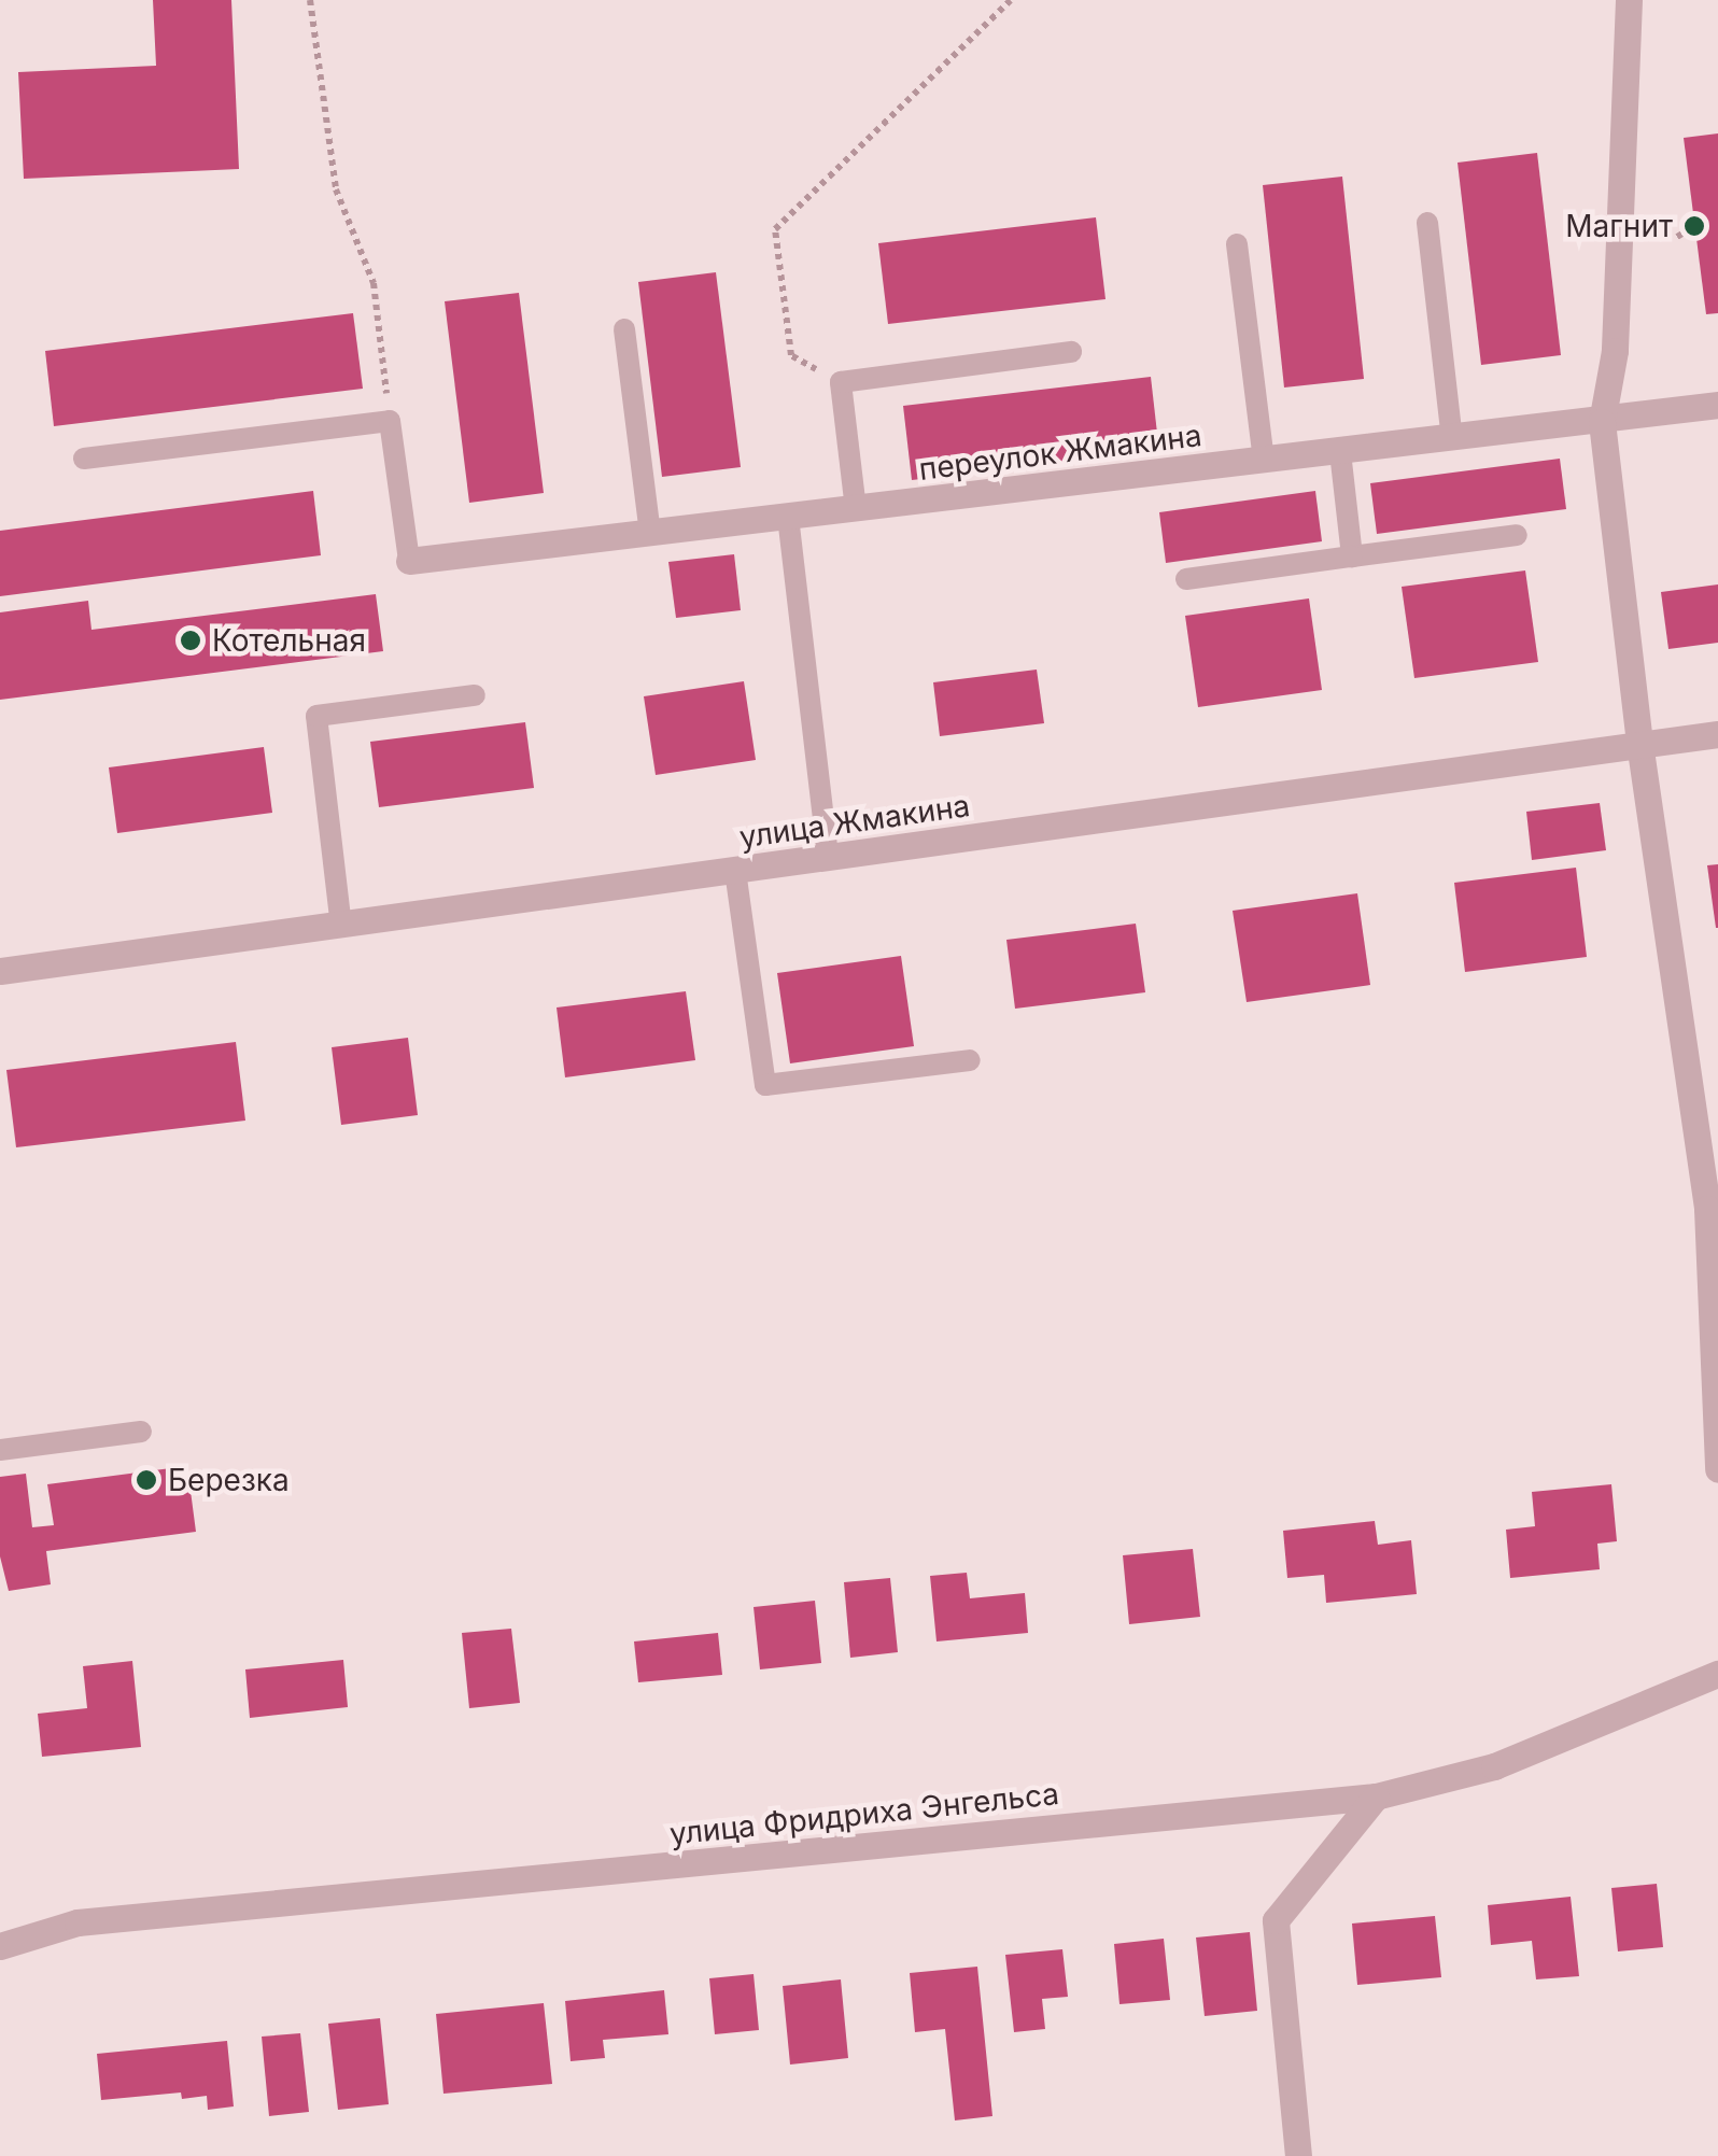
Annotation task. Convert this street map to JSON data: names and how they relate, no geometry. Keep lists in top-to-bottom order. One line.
{"streets":{"street":["переулок Жмакина","улица Жмакина","улица Фридриха Энгельса"]},"places":["Магнит","Котельная","Березка"]}
